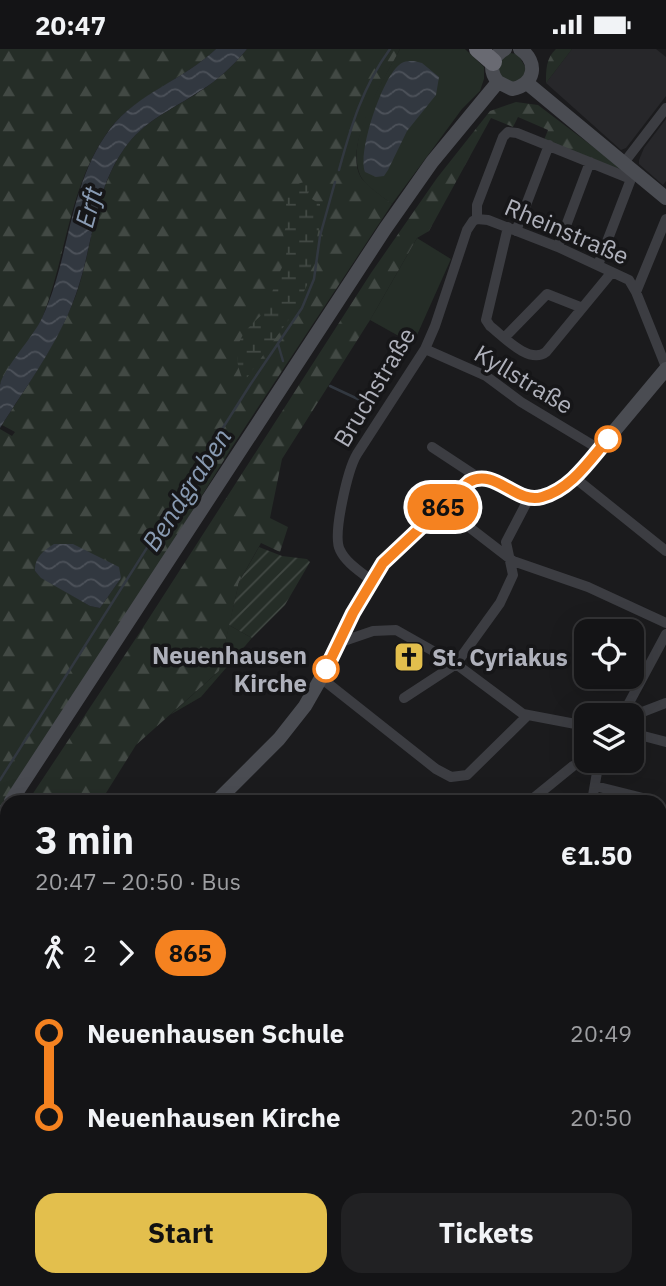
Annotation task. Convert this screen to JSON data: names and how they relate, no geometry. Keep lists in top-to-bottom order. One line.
{"streets":{"street":["Rheinstraße","Kyllstraße","Bruchstraße"]},"crossings":[["Rheinstraße","Bruchstraße"],["Kyllstraße","Bruchstraße"]],"water":["Erft","Bendgraben"],"places":{"church":["St. Cyriakus"],"other":["Neuenhausen Kirche"]},"lines":["bus line 865"],"page":{"status":"20:47","on_map":"865","heading":["3 min","20:47 – 20:50 · Bus","€1.50"],"legs":["2","865"],"list":[{"name":"Neuenhausen Schule","value":"20:49"},{"name":"Neuenhausen Kirche","value":"20:50"}],"buttons":["Start","Tickets"]}}
